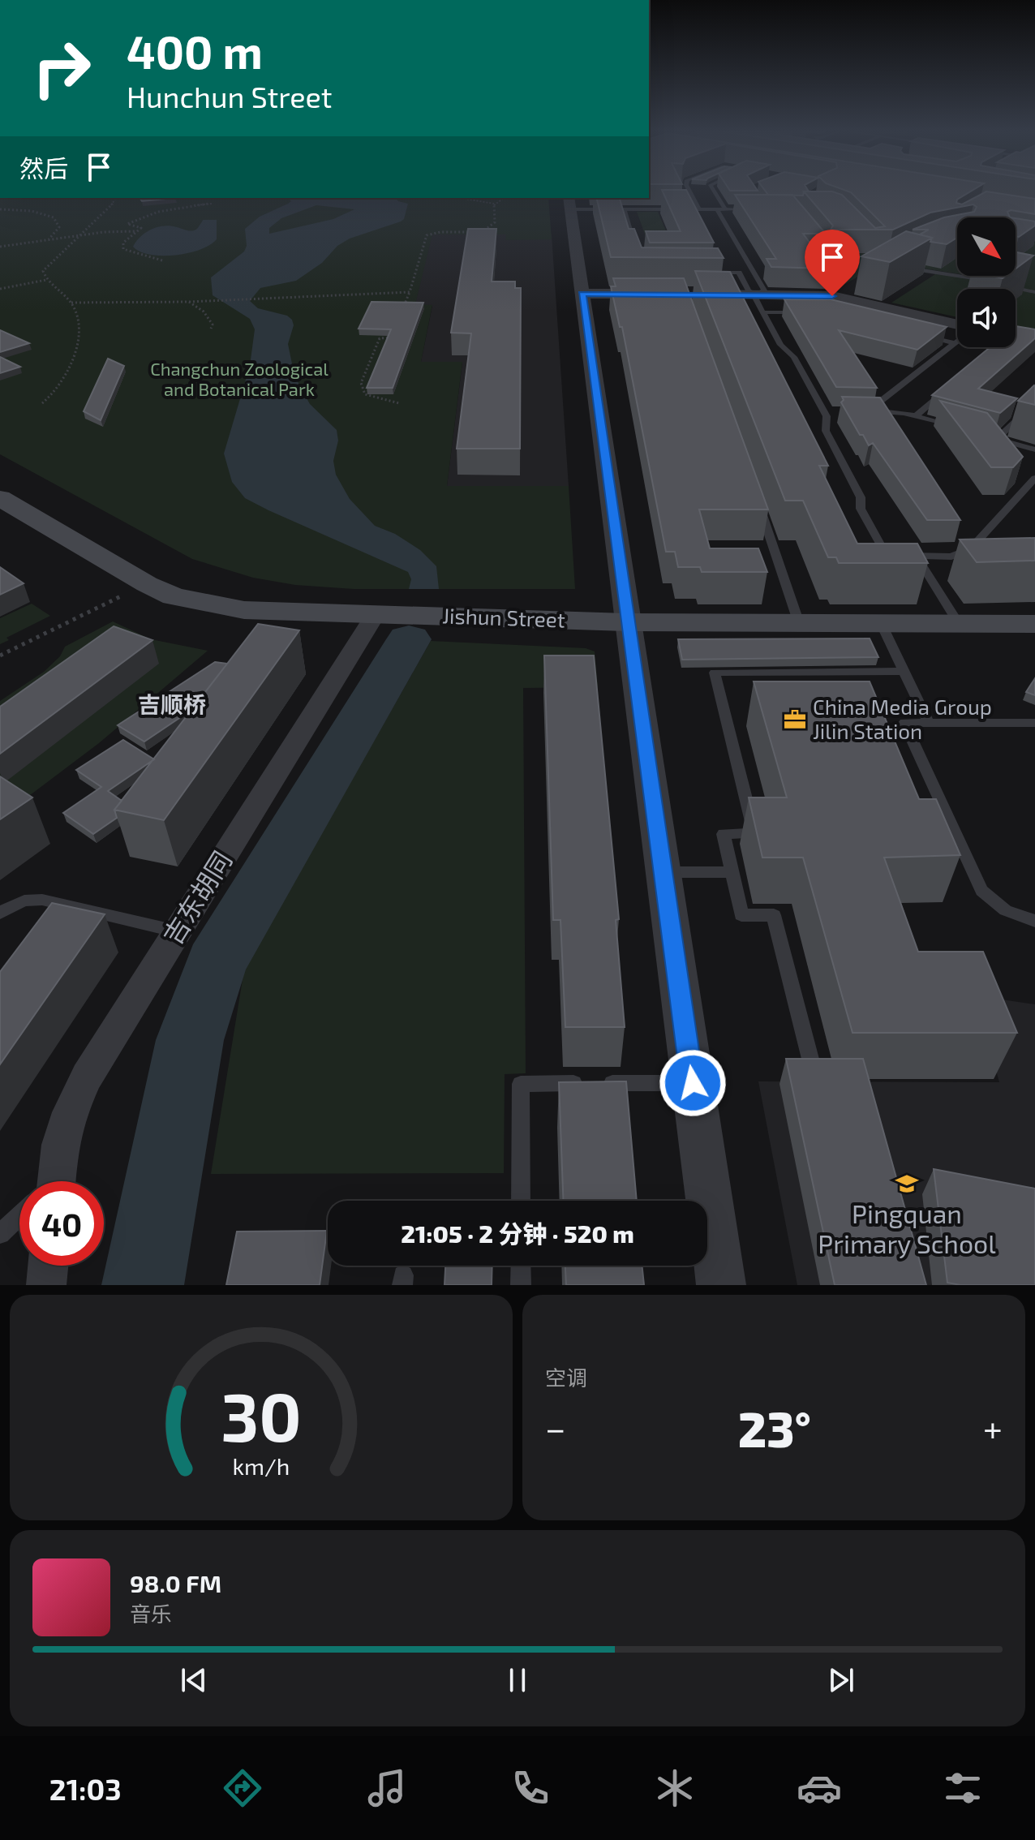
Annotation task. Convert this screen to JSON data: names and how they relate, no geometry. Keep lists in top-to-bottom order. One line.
{"streets":{"main road":["Jishun Street"],"street":["吉东胡同"]},"crossings":[["Jishun Street","吉东胡同"]],"districts":["吉顺桥"],"parks":["Changchun Zoological and Botanical Park"],"places":{"office":["China Media Group Jilin Station"],"school or university":["Pingquan Primary School"]},"north":"bottom right","page":{"turn":["400 m","Hunchun Street"],"then":"然后","limit":"40","trip":"21:05 · 2 分钟 · 520 m","tile":"空调","heat":["−","23°","+"],"song":["98.0 FM","音乐"],"tabs":"21:03","gauge":["30","km/h"]}}
